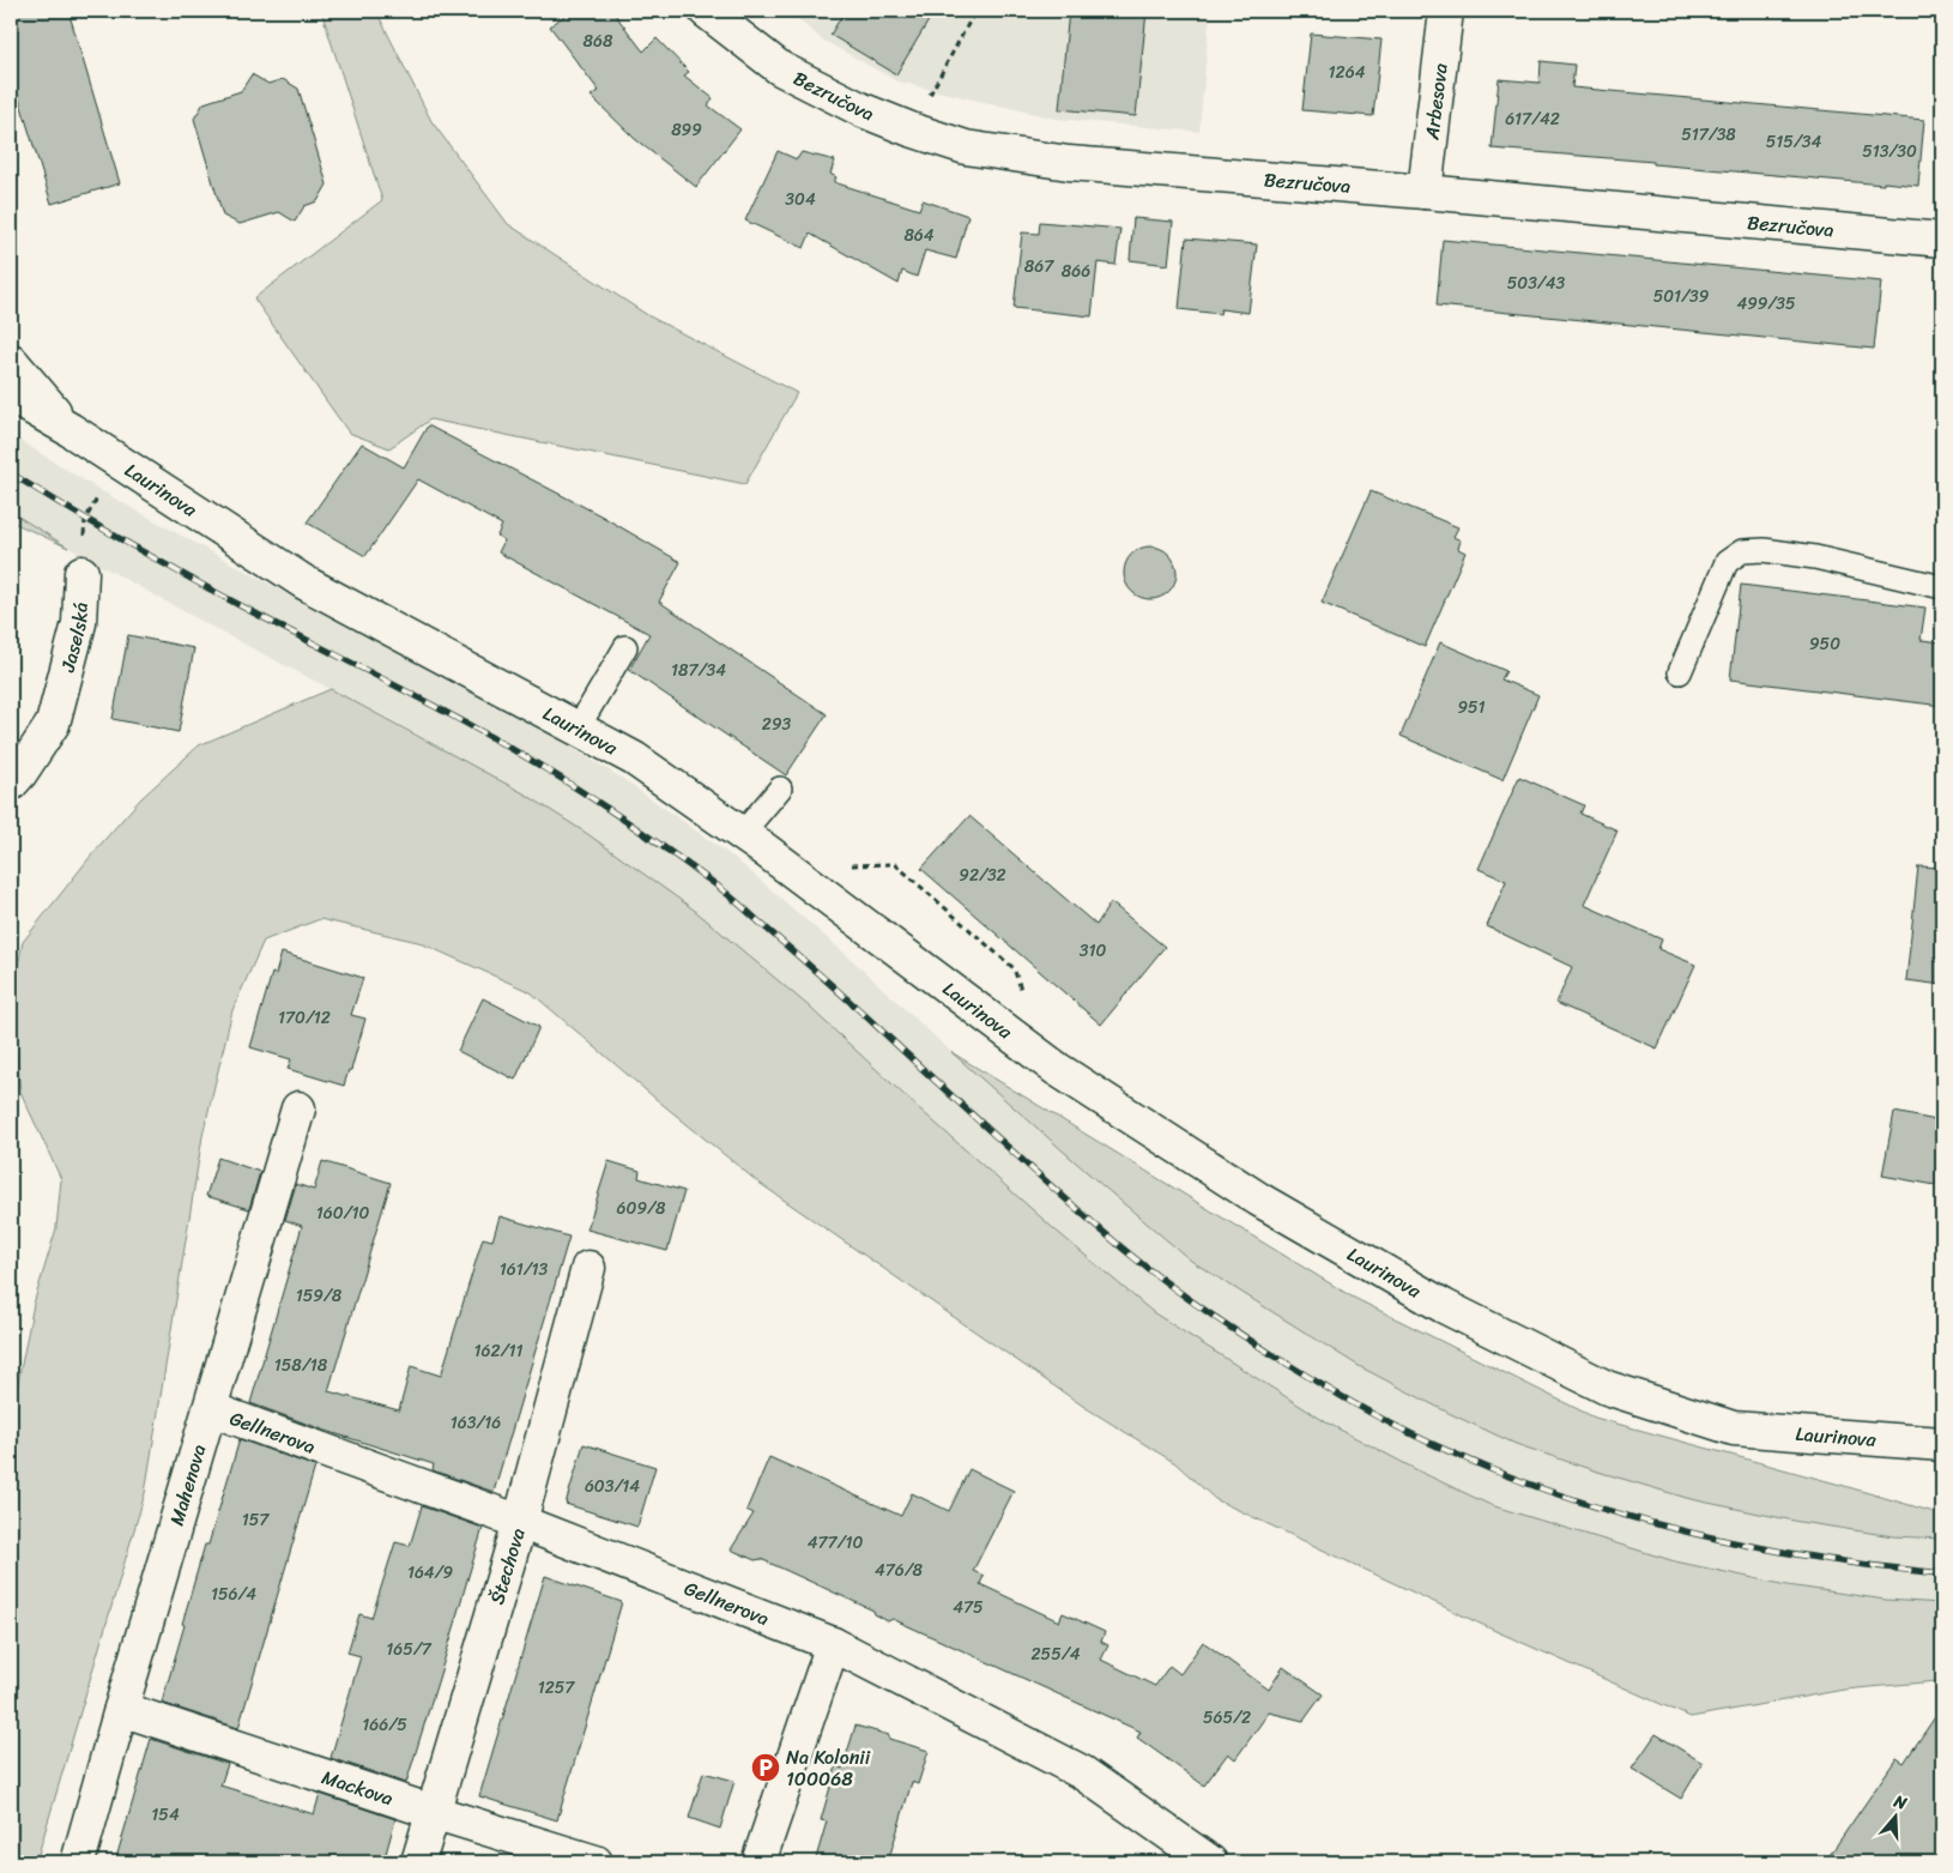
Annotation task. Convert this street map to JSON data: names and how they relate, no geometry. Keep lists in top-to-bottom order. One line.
{"streets":{"street":["Bezručova","Arbesova","Laurinova","Jaselská","Gellnerova","Mahenova","Štechova","Mackova"]},"crossings":[["Bezručova","Arbesova"],["Gellnerova","Mahenova"],["Gellnerova","Štechova"],["Mahenova","Mackova"],["Štechova","Mackova"]],"places":{"parking":["Na Kolonii 100068"]},"house_numbers":["868","1264","617/42","899","517/38","515/34","513/30","304","864","867","866","503/43","501/39","499/35","950","187/34","951","293","92/32","310","170/12","609/8","160/10","161/13","159/8","162/11","158/18","163/16","603/14","157","477/10","476/8","164/9","156/4","475","165/7","255/4","1257","565/2","166/5","154"],"north":"top"}
